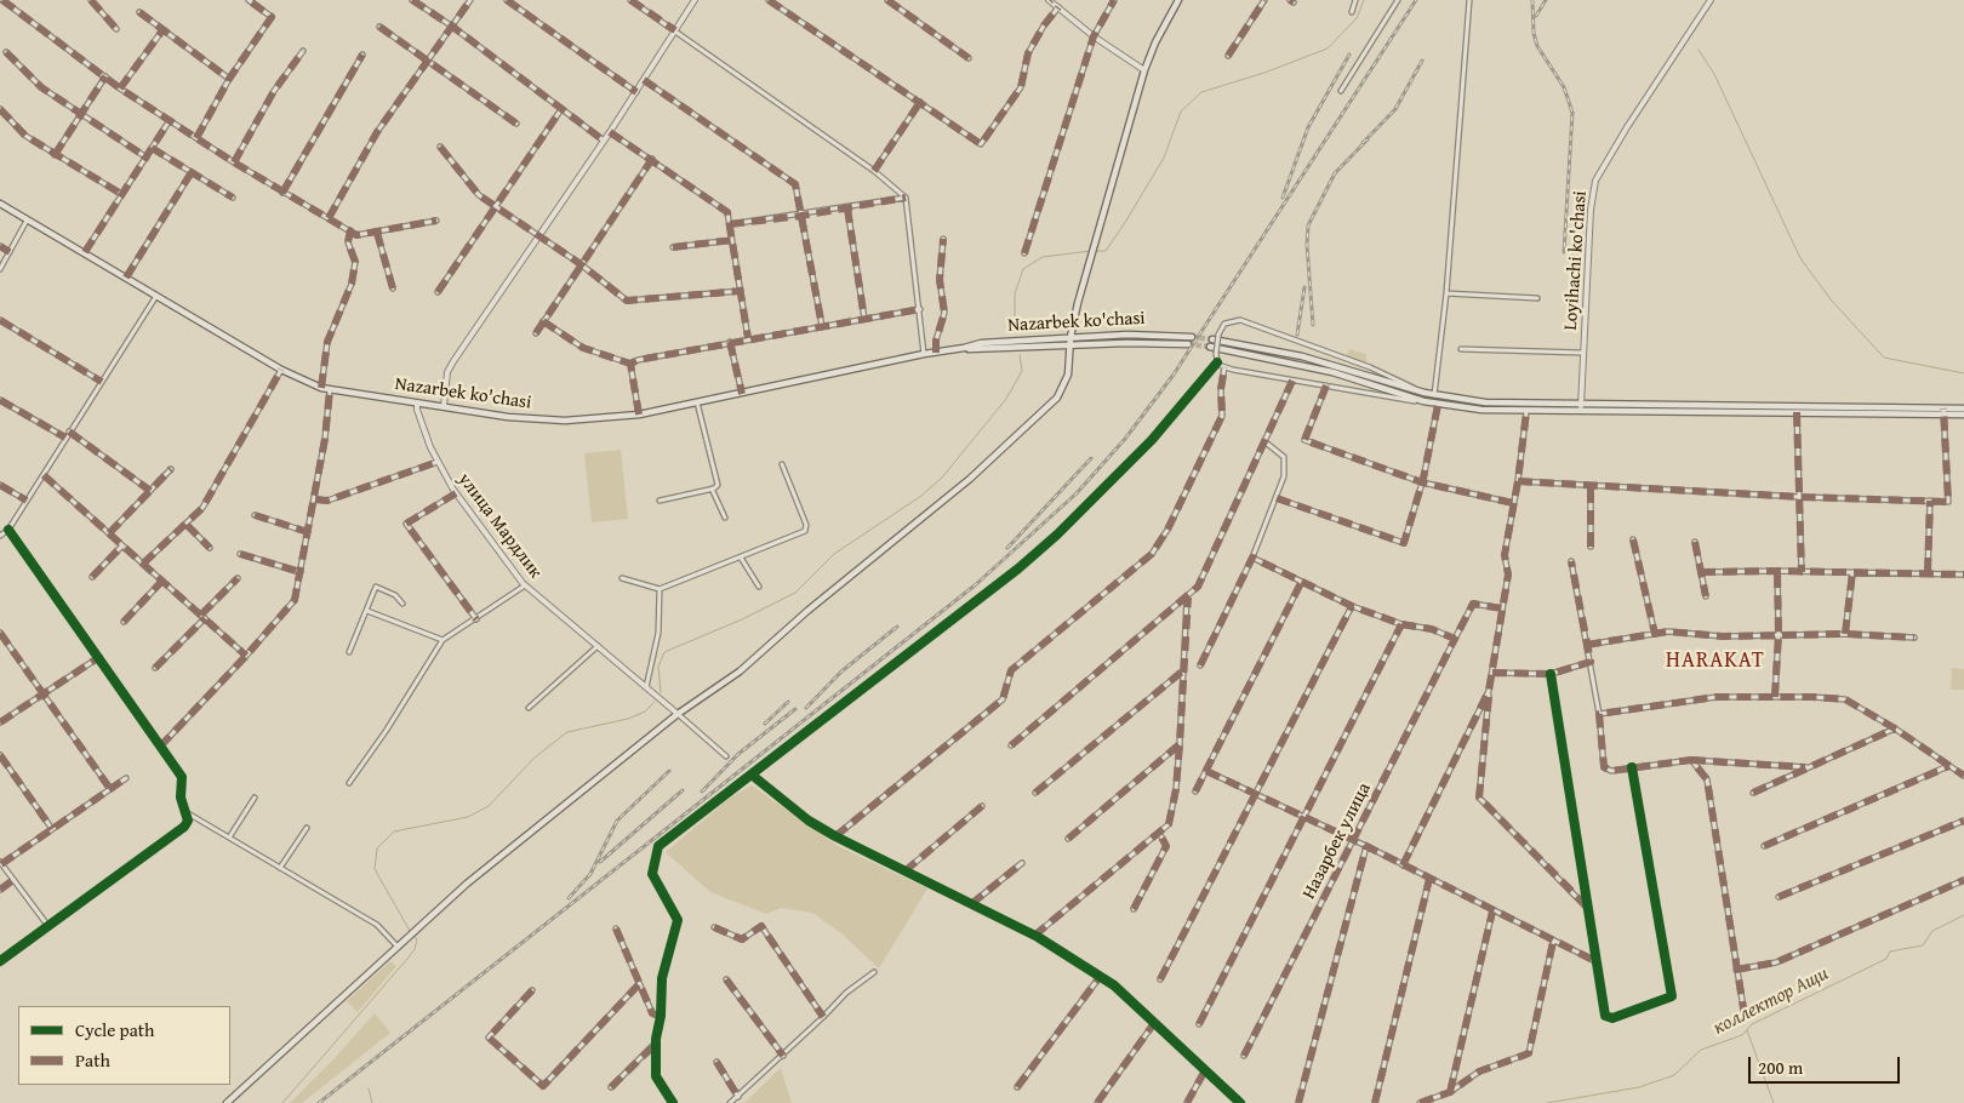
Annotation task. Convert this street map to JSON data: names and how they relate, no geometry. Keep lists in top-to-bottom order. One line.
{"streets":{"main road":["Nazarbek ko'chasi"],"street":["Loyihachi ko'chasi","улица Мардлик","Назарбек улица"]},"crossings":[["Nazarbek ko'chasi","улица Мардлик"]],"districts":["HARAKAT"],"water":["коллектор Ащи"],"legend":["Cycle path","Path"],"scale_bar":"200 m"}
